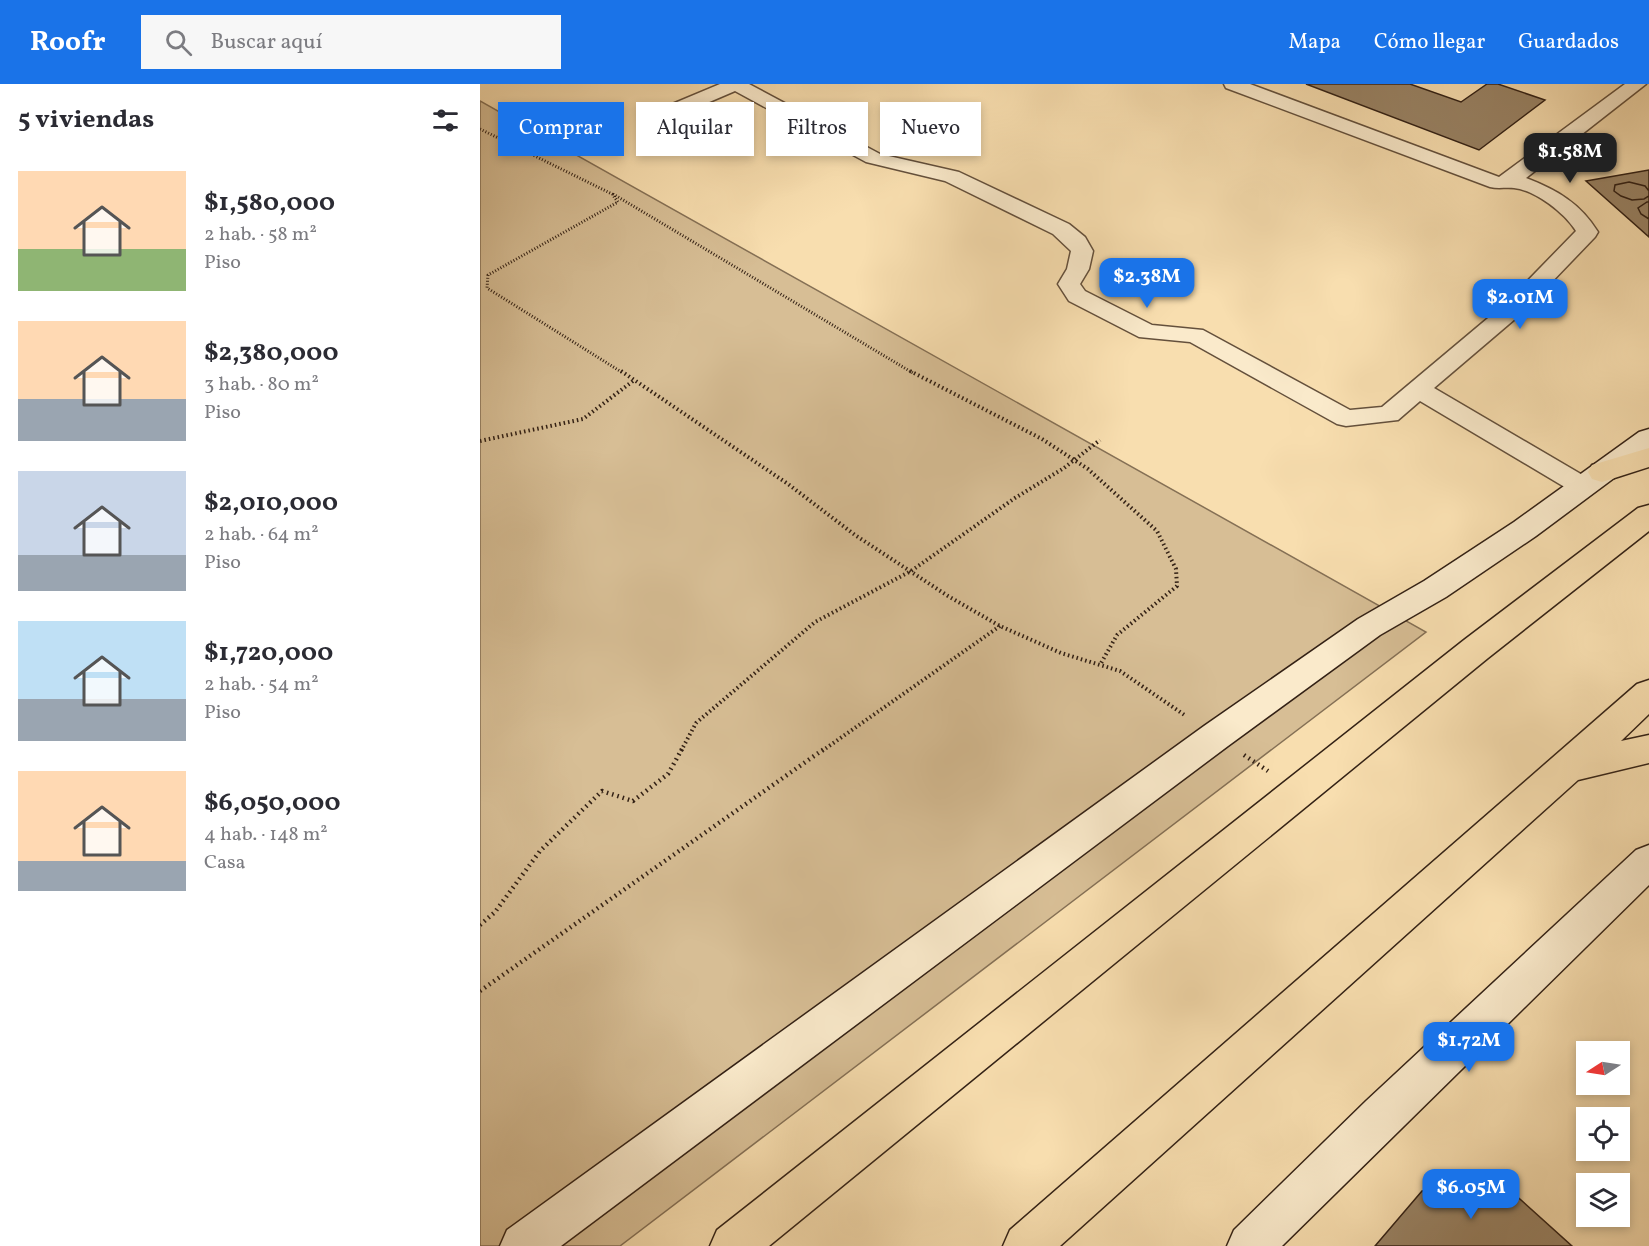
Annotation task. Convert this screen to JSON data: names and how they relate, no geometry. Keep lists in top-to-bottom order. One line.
{"north":"left","page":{"header":"Roofr","search":"Buscar aquí","nav":["Mapa","Cómo llegar","Guardados"],"heading":"5 viviendas","chip":["Comprar","Alquilar","Filtros","Nuevo"],"price":["$1.58M","$2.38M","$2.01M","$1.72M","$6.05M"],"list":[{"name":"$1,580,000","note":"2 hab. · 58 m² · Piso"},{"name":"$2,380,000","note":"3 hab. · 80 m² · Piso"},{"name":"$2,010,000","note":"2 hab. · 64 m² · Piso"},{"name":"$1,720,000","note":"2 hab. · 54 m² · Piso"},{"name":"$6,050,000","note":"4 hab. · 148 m² · Casa"}]}}
